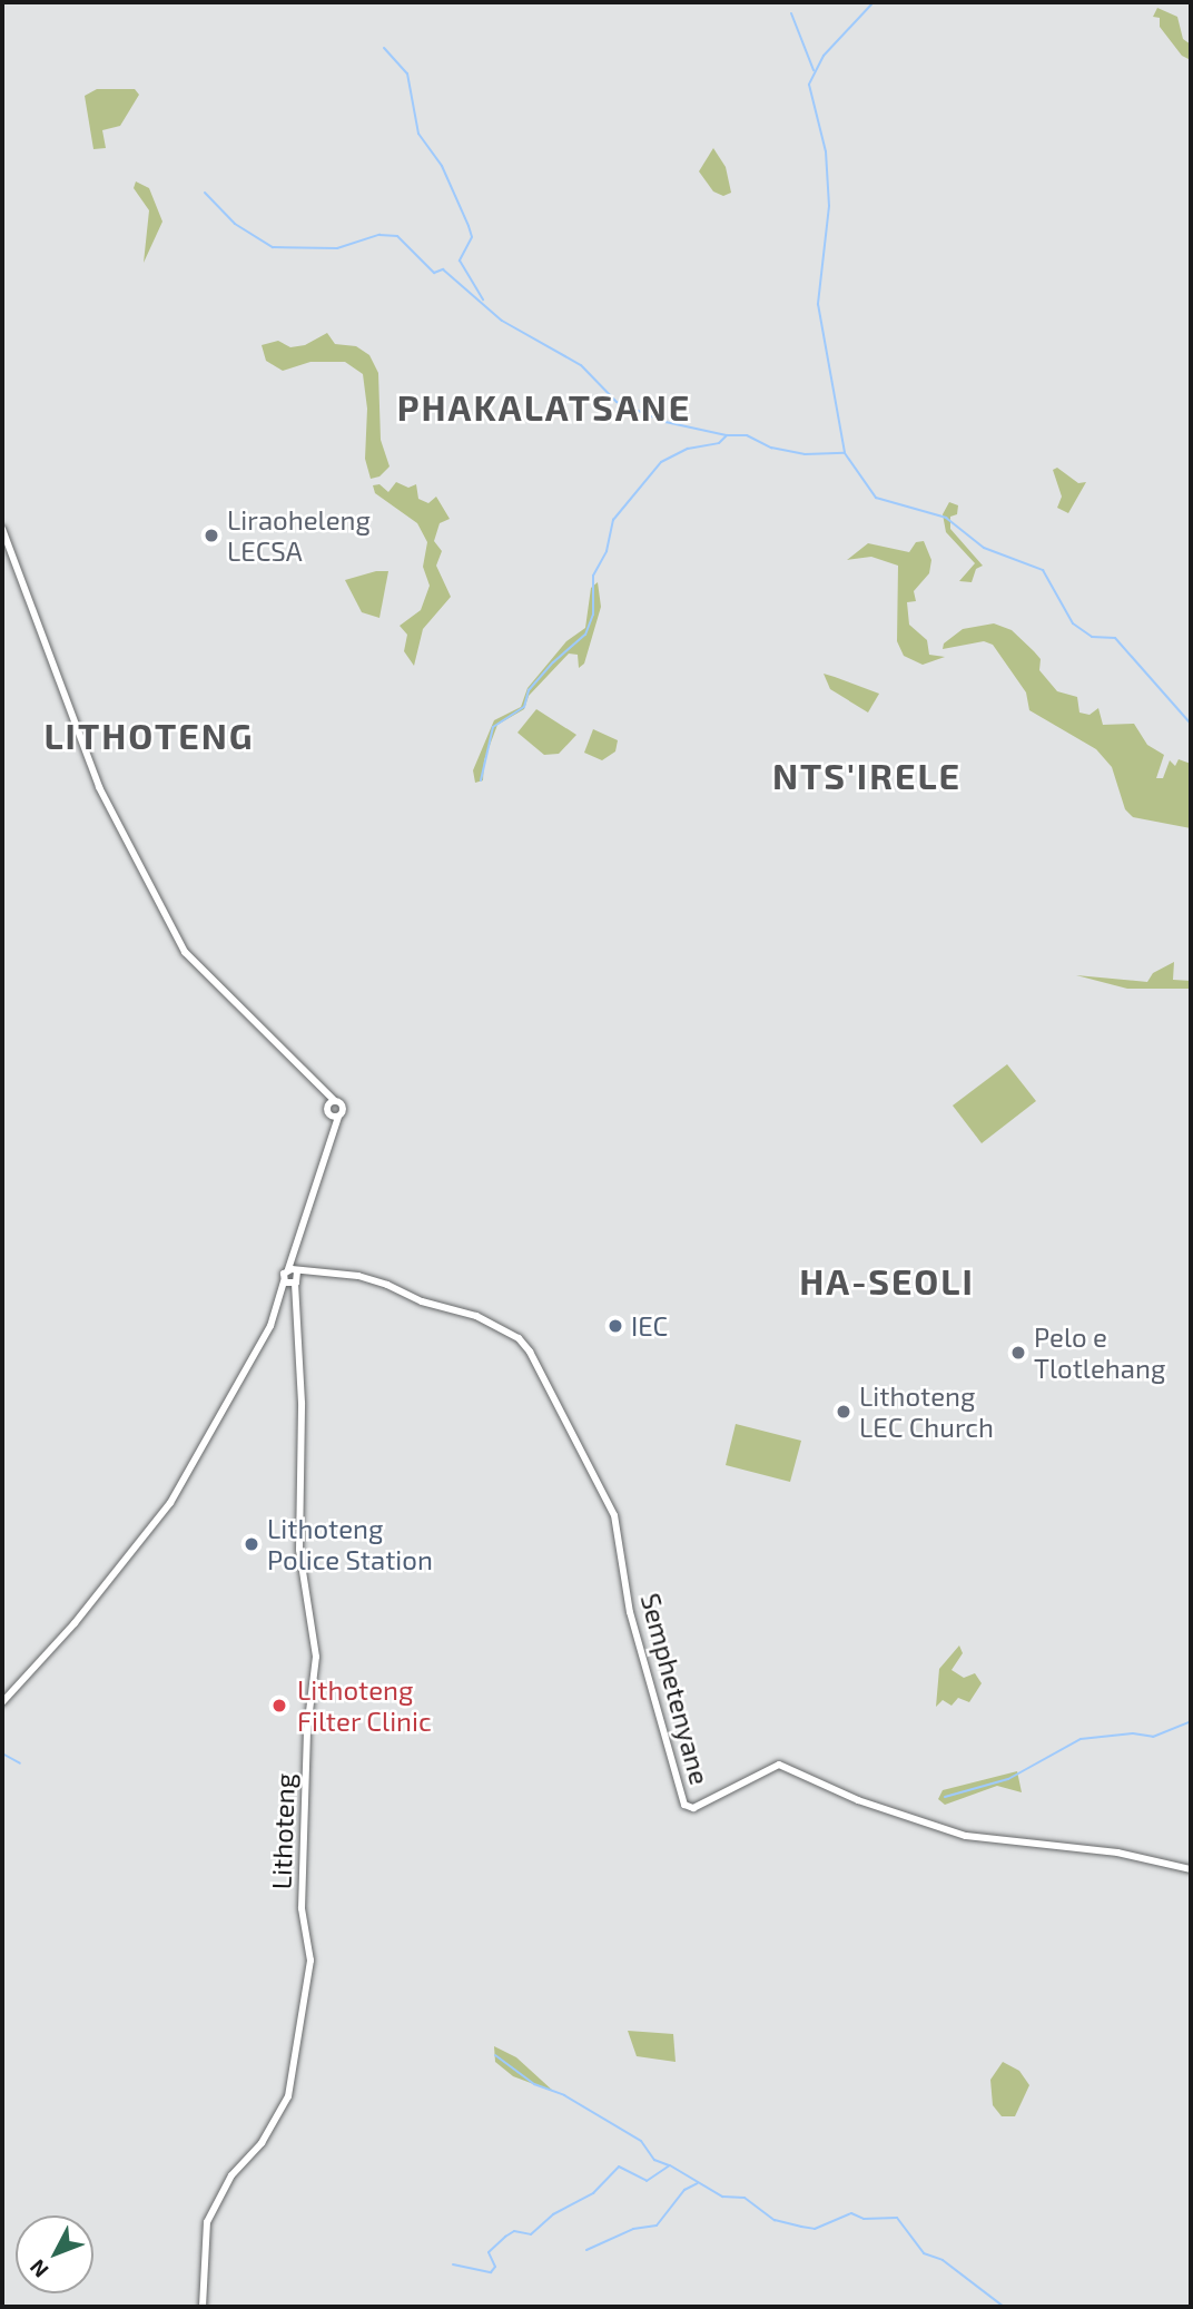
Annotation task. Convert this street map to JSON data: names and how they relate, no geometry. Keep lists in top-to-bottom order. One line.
{"streets":{"main road":["Semphetenyane","Lithoteng"]},"districts":["PHAKALATSANE","LITHOTENG","NTS'IRELE","HA-SEOLI"],"places":["Liraoheleng LECSA","IEC","Pelo e Tlotlehang","Lithoteng LEC Church","Lithoteng Police Station","Lithoteng Filter Clinic"],"north":"bottom left"}
